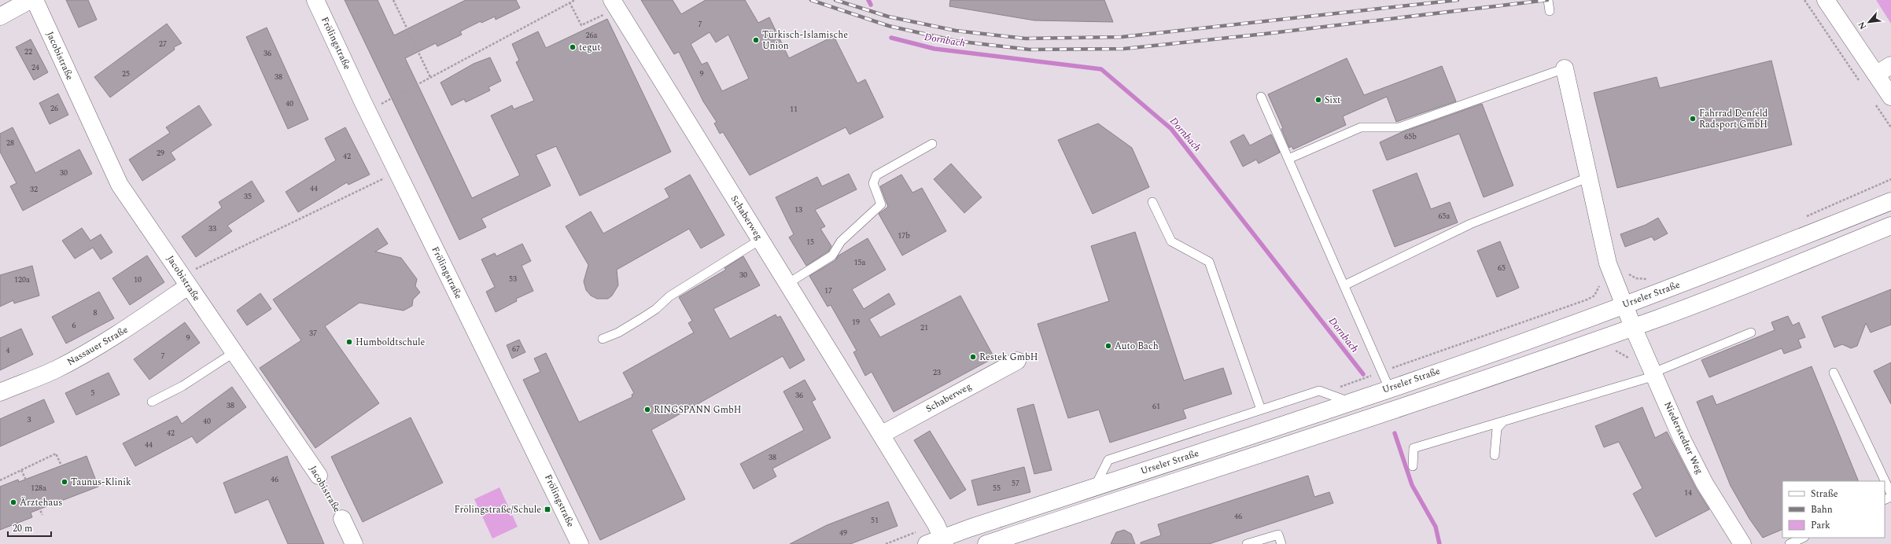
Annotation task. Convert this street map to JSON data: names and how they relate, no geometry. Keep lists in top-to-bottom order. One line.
{"streets":{"street":["Frölingstraße","Jacobistraße","Schaberweg","Urseler Straße","Nassauer Straße","Niederstedter Weg"]},"crossings":[["Jacobistraße","Nassauer Straße"],["Schaberweg","Urseler Straße"],["Urseler Straße","Niederstedter Weg"]],"water":["Dornbach"],"places":{"other":["Türkisch-Islamische Union","tegut","Sixt","Fahrrad Denfeld Radsport GmbH","Humboldtschule","Auto Bach","Restek GmbH","RINGSPANN GmbH","Taunus-Klinik","Ärztehaus"],"transit":["Frölingstraße/Schule"]},"house_numbers":["7","26a","27","22","36","24","25","9","38","40","26","11","65b","28","29","42","30","44","32","35","13","65a","33","17b","15","15a","65","30","53","120a","10","17","8","19","6","21","37","9","67","4","7","23","5","36","38","61","3","40","42","44","38","46","57","128a","55","14","46","51","49"],"legend":["Straße","Bahn","Park"],"scale_bar":"20 m","north":"bottom left"}
